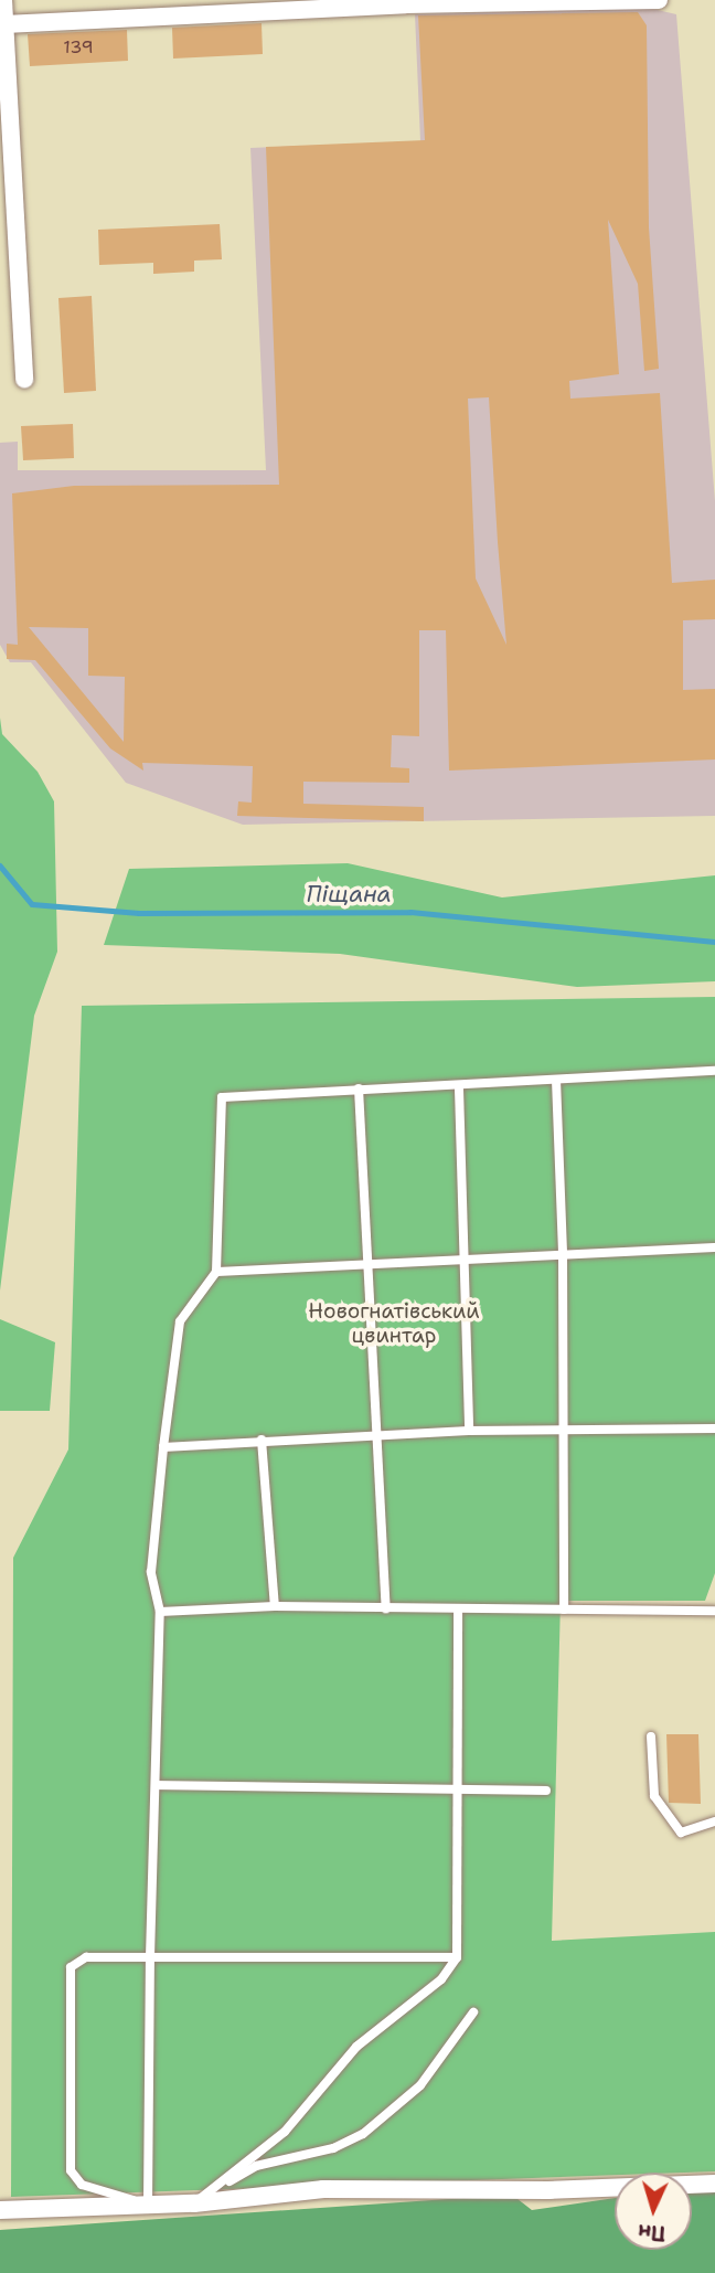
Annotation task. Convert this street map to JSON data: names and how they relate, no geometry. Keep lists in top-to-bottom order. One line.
{"water":["Піщана"],"parks":["Новогнатівський цвинтар"],"house_numbers":["139"],"north":"bottom"}
